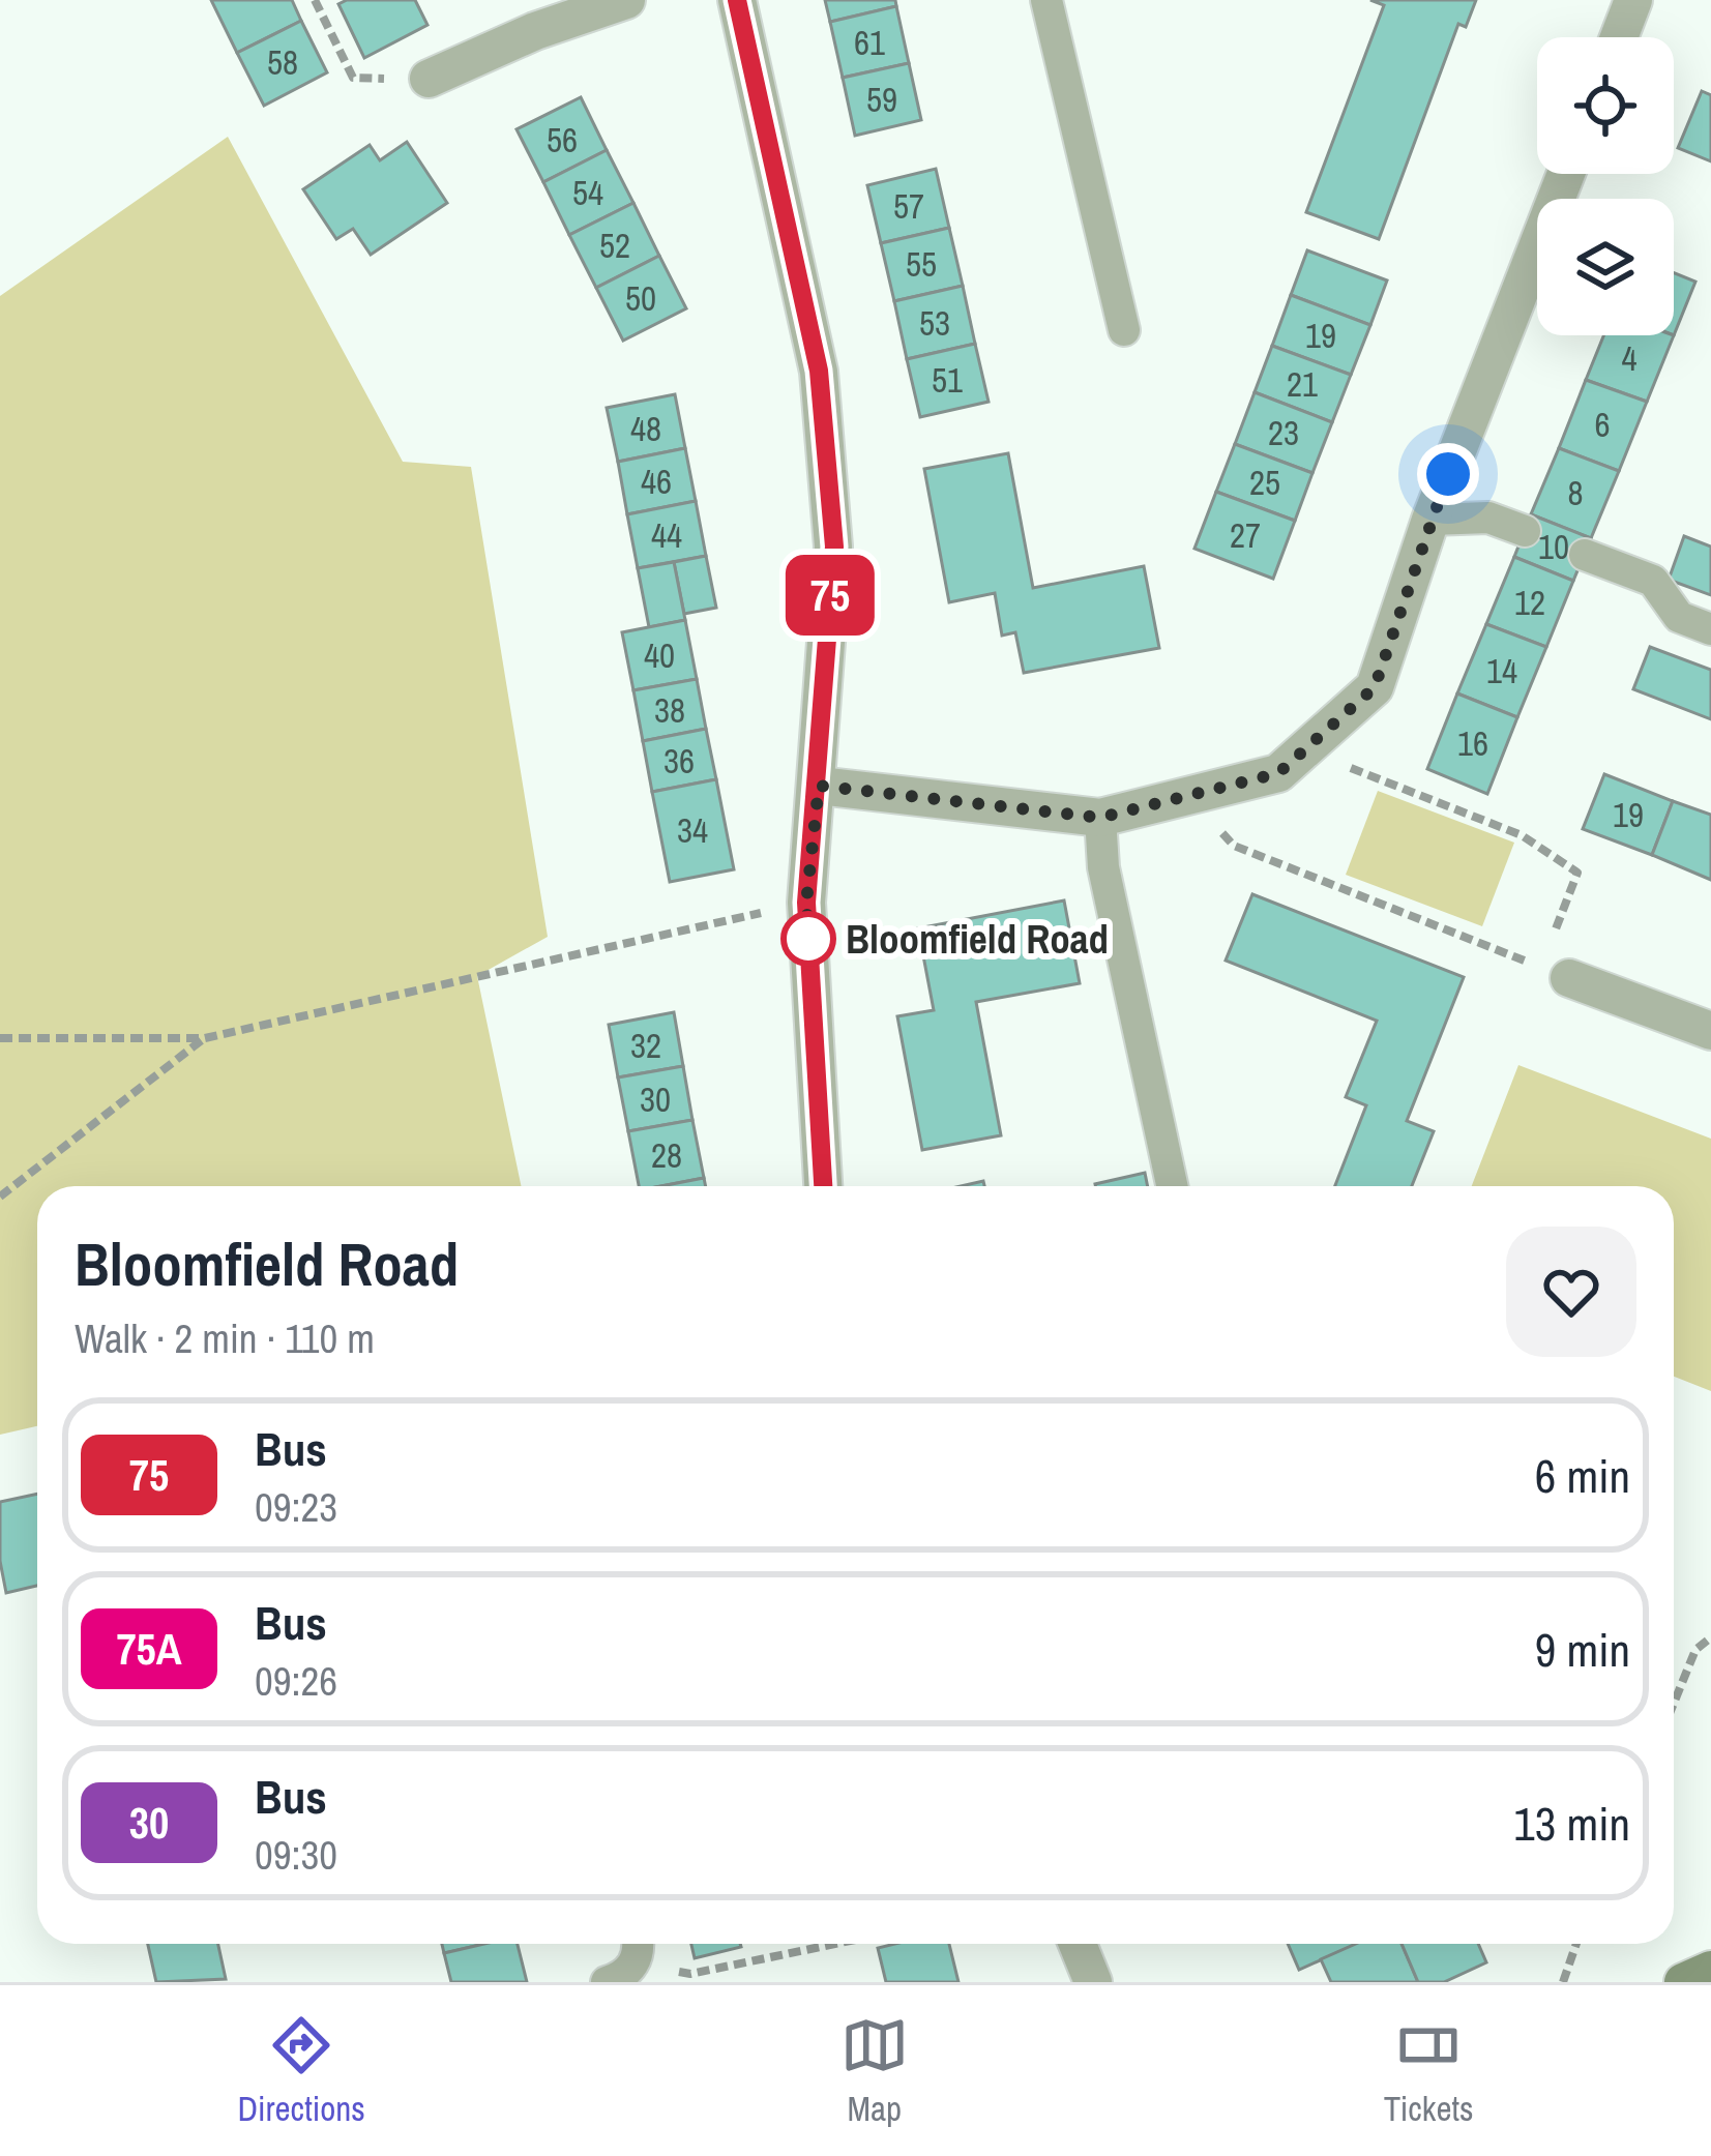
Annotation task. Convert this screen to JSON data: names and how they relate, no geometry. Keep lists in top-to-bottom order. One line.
{"places":["Bloomfield Road"],"lines":["bus line 75"],"house_numbers":["61","58","59","56","54","57","52","55","50","53","19","4","51","21","6","48","23","46","25","8","44","27","10","12","40","14","38","16","36","19","34","32","30","28"],"page":{"on_map":"75","heading":["Bloomfield Road","Walk · 2 min · 110 m"],"list":[{"mark":"75","name":"Bus","note":"09:23","value":"6 min"},{"mark":"75A","name":"Bus","note":"09:26","value":"9 min"},{"mark":"30","name":"Bus","note":"09:30","value":"13 min"}],"tabs":["Directions","Map","Tickets"]}}
